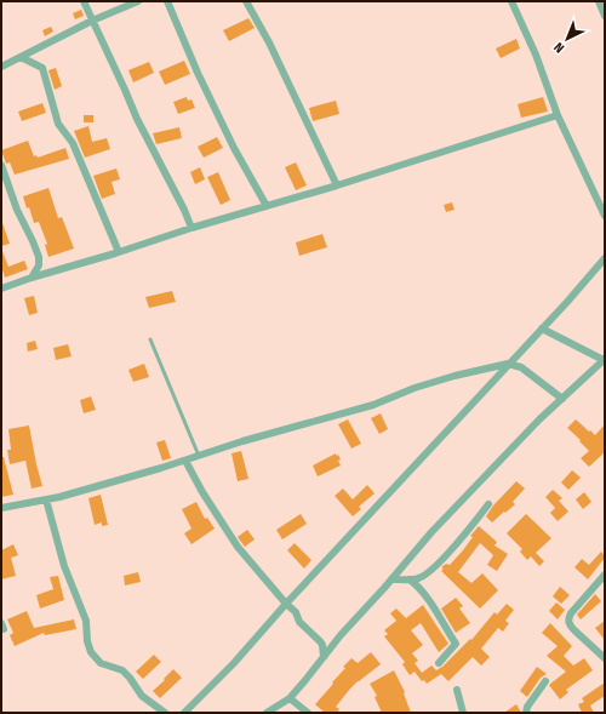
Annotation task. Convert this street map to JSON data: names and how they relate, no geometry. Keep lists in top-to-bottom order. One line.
{"north":"bottom left"}
